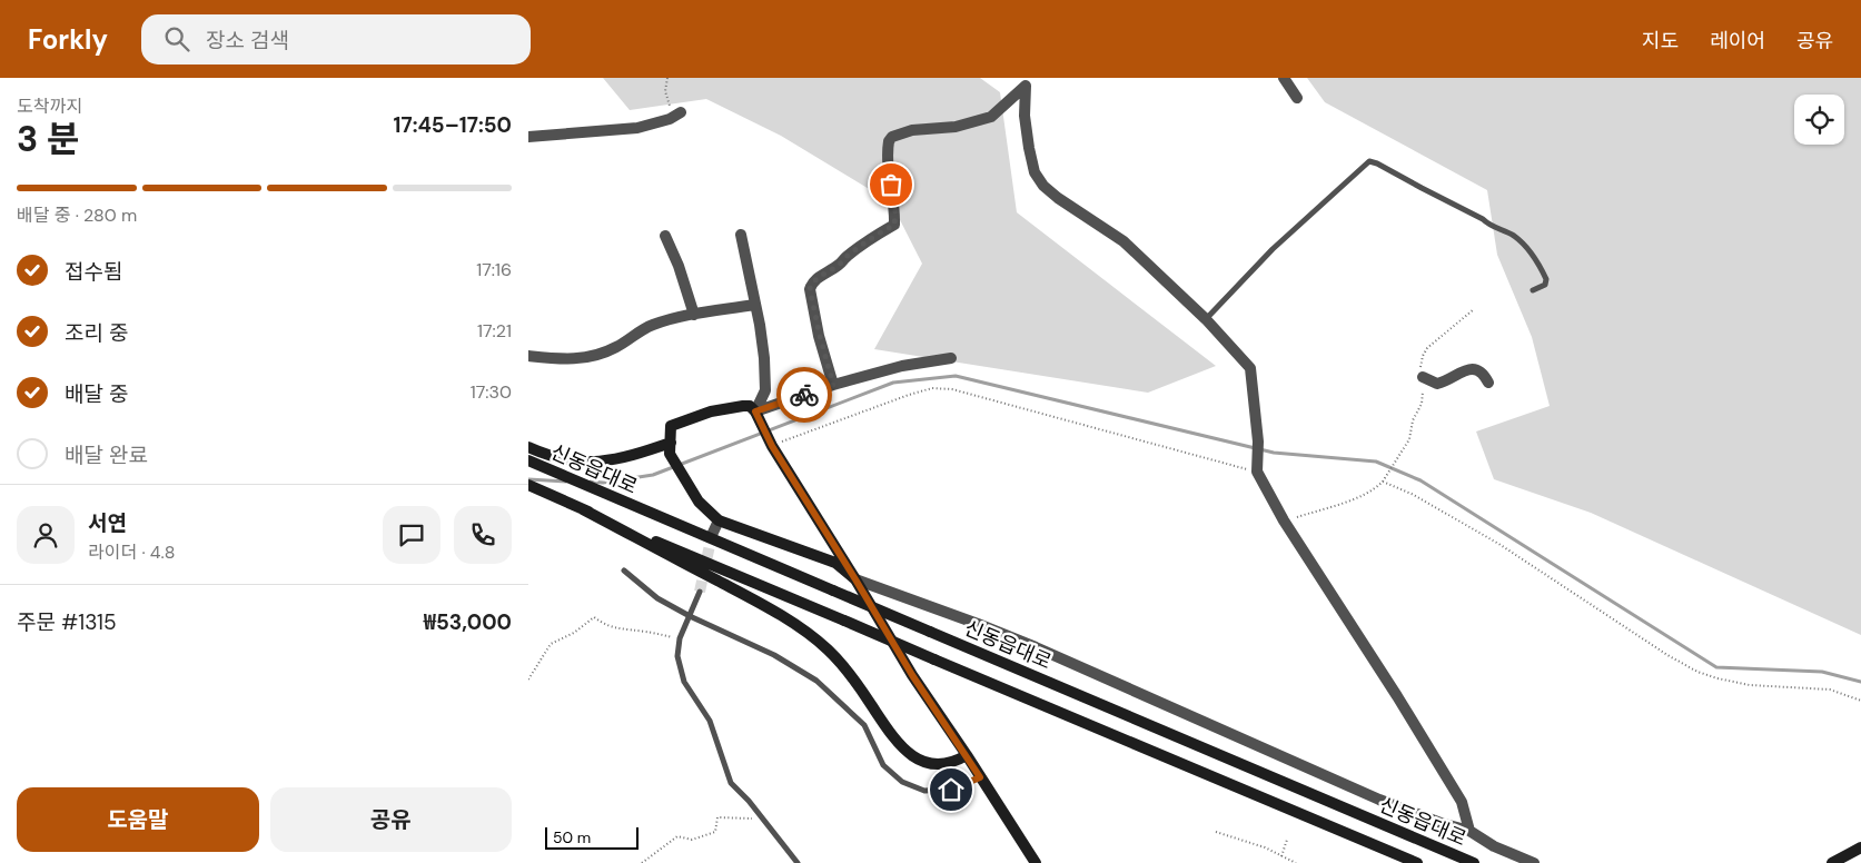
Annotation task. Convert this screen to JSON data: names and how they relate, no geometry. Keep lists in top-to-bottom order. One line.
{"streets":{"main road":["신동읍대로"]},"scale_bar":"50 m","page":{"header":"Forkly","search":"장소 검색","nav":["지도","레이어","공유"],"heading":["3 분","도착까지","17:45–17:50"],"panel":["서연","라이더 · 4.8","주문 #1315","₩53,000"],"bar":"배달 중 · 280 m","list":[["접수됨","17:16"],["조리 중","17:21"],["배달 중","17:30"],"배달 완료"],"buttons":["도움말","공유"],"scale":"50 m"}}
